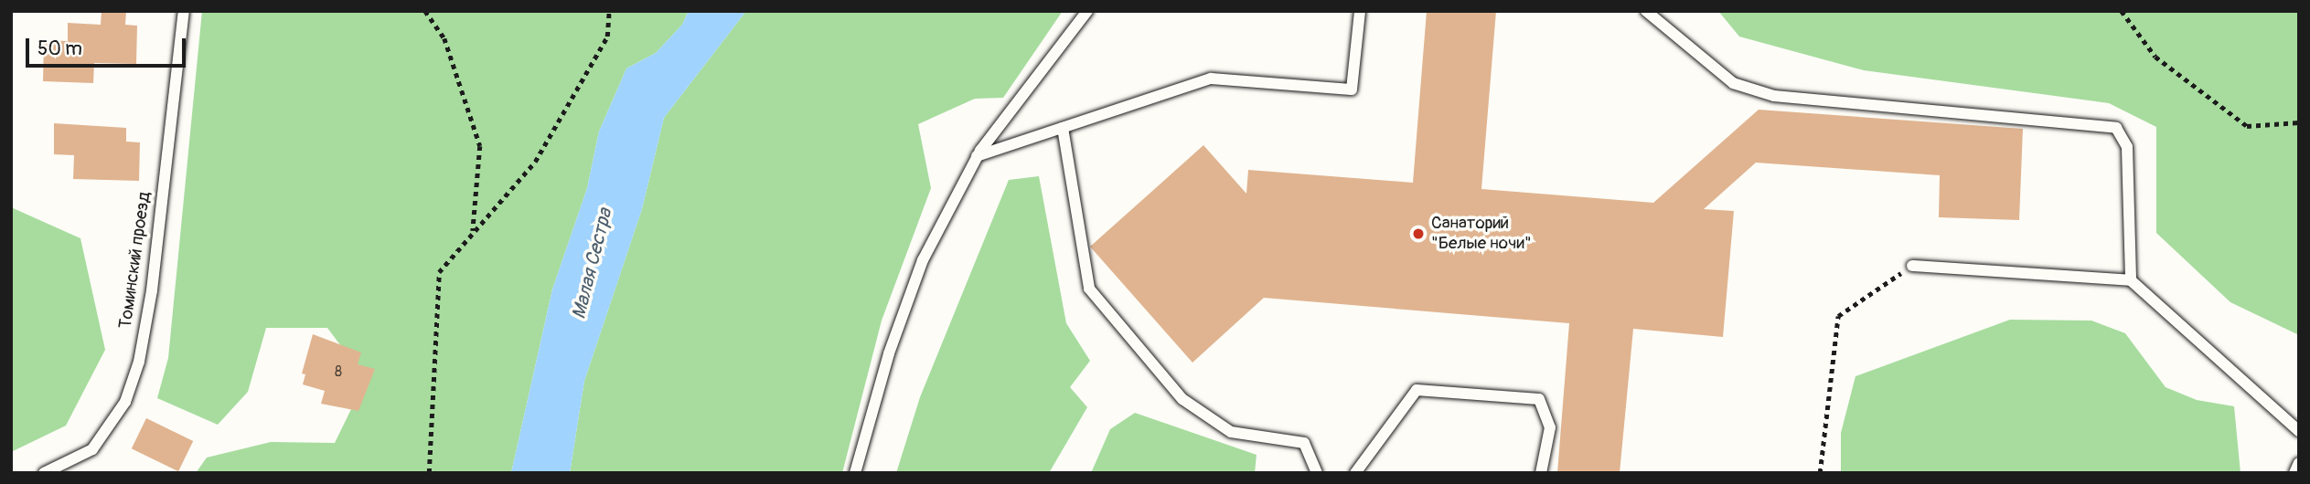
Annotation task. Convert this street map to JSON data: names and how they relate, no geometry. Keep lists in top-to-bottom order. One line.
{"streets":{"lane":["Томинский проезд"]},"water":["Малая Сестра"],"places":["Санаторий \"Белые ночи\""],"house_numbers":["8"],"scale_bar":"50 m"}
